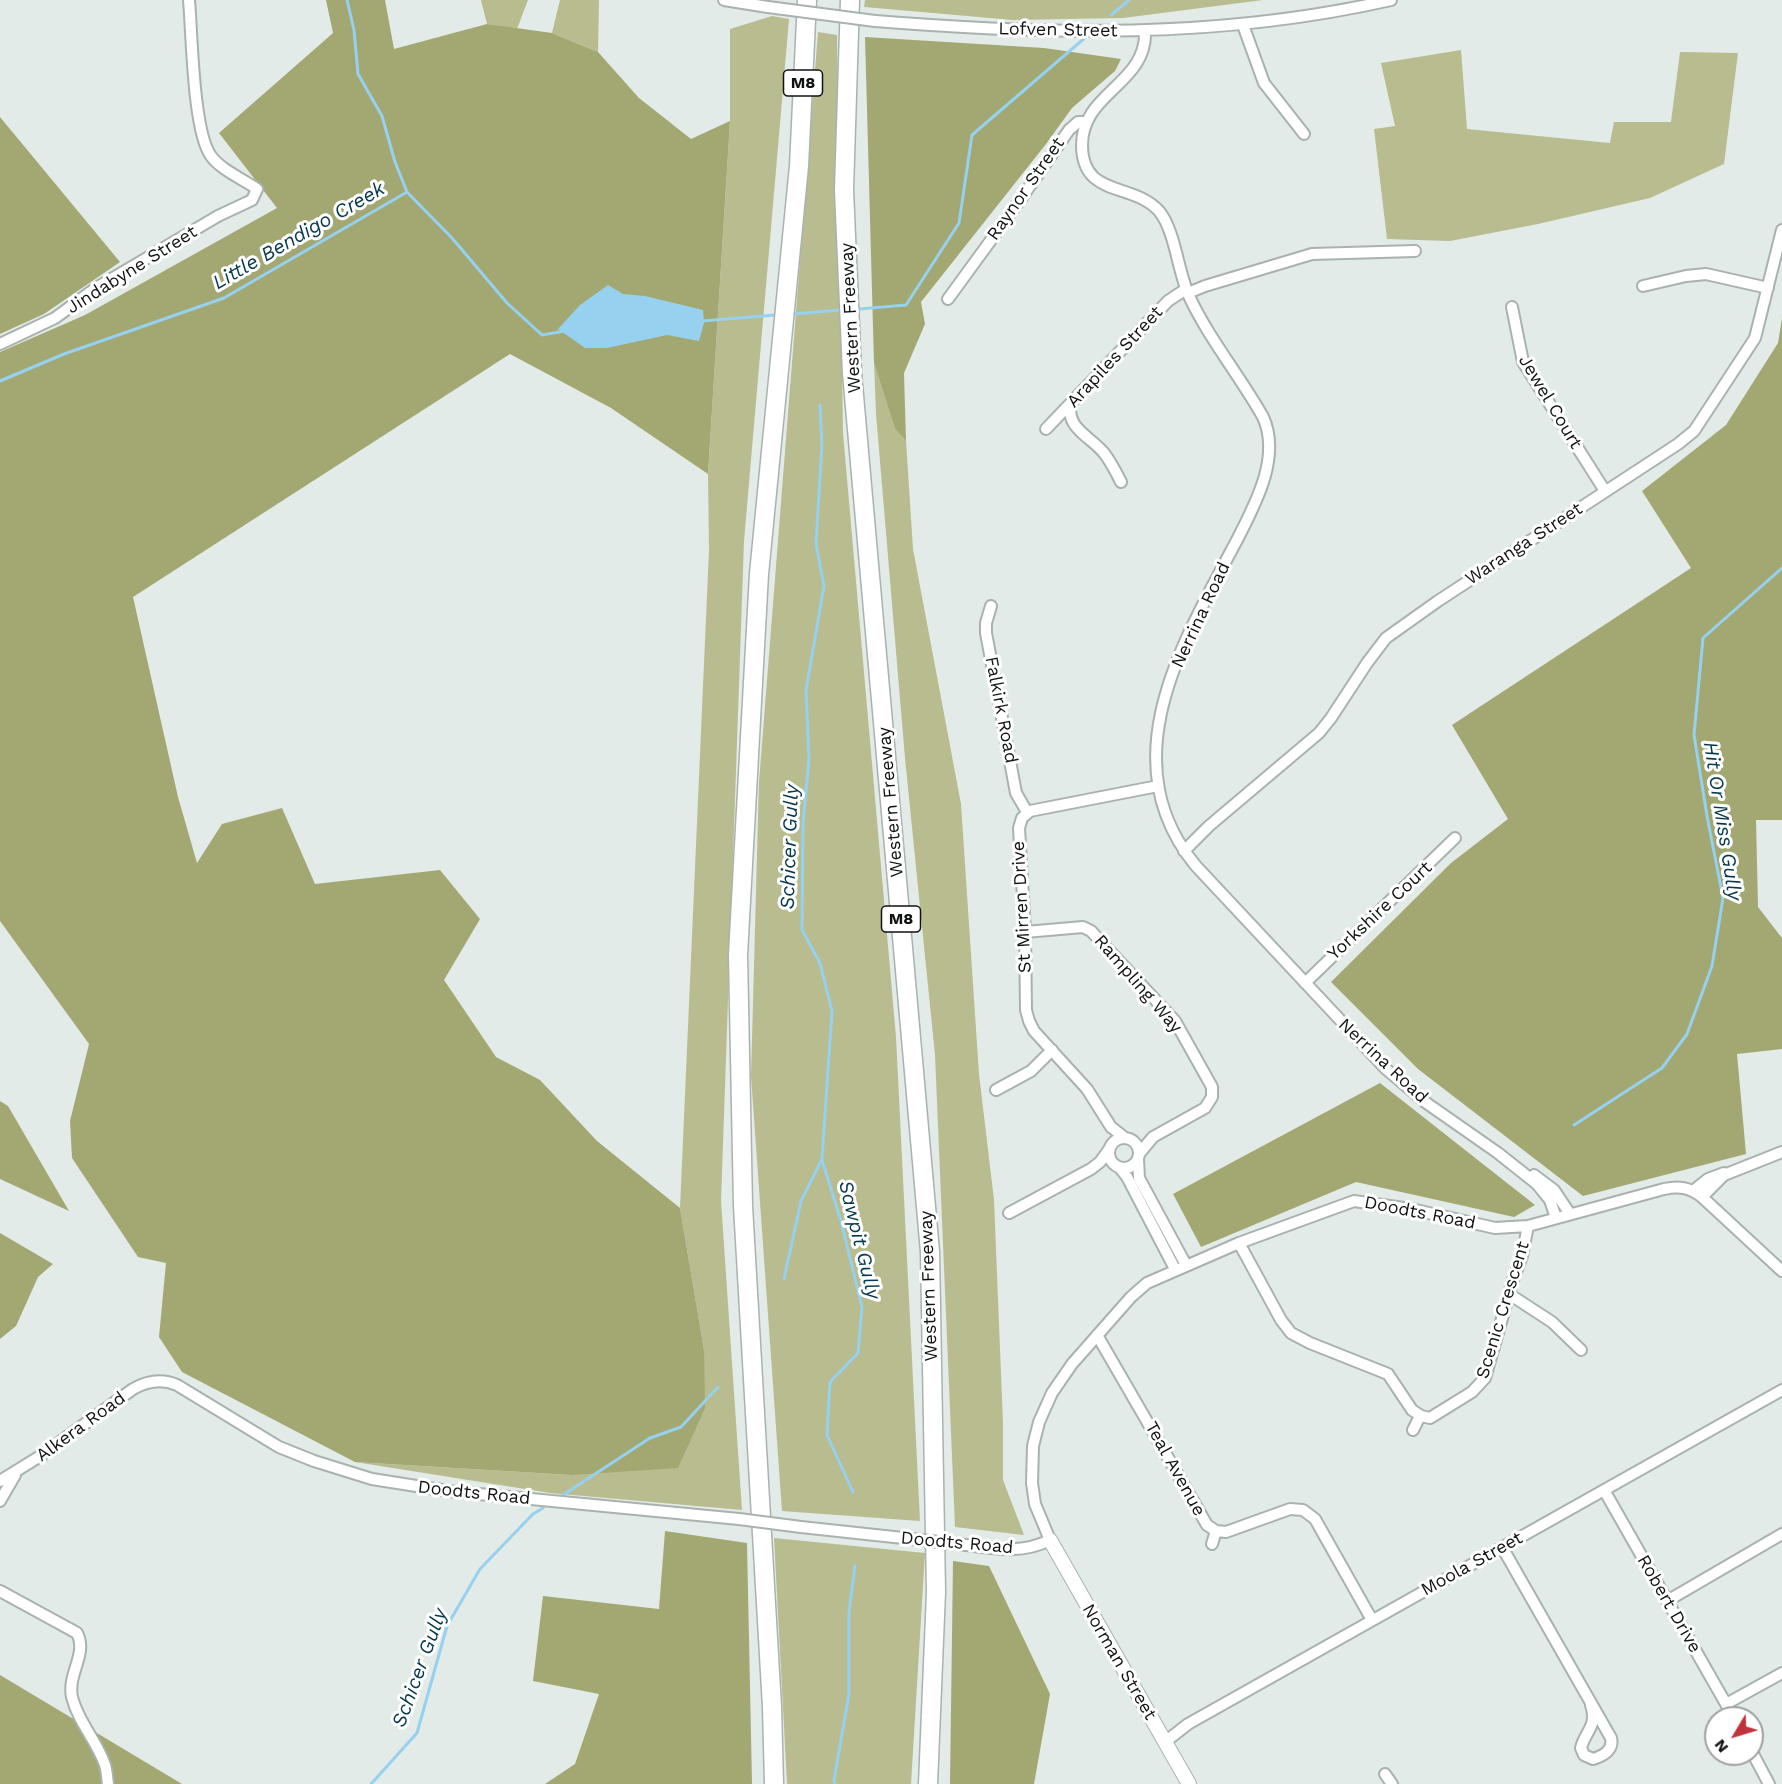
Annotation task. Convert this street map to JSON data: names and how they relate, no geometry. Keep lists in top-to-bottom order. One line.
{"streets":{"highway":["M8","Western Freeway"],"street":["Lofven Street","Raynor Street","Jindabyne Street","Arapiles Street","Jewel Court","Waranga Street","Nerrina Road","Falkirk Road","St Mirren Drive","Yorkshire Court","Rampling Way","Doodts Road","Scenic Crescent","Alkera Road","Teal Avenue","Moola Street","Robert Drive","Norman Street"]},"crossings":[["Lofven Street","Raynor Street"],["Raynor Street","Nerrina Road"],["Arapiles Street","Nerrina Road"],["Jewel Court","Waranga Street"],["Waranga Street","Nerrina Road"],["Nerrina Road","Yorkshire Court"],["Nerrina Road","Doodts Road"],["Falkirk Road","St Mirren Drive"],["St Mirren Drive","Rampling Way"],["Doodts Road","Scenic Crescent"],["Doodts Road","Alkera Road"],["Doodts Road","Teal Avenue"],["Doodts Road","Norman Street"],["Teal Avenue","Moola Street"],["Moola Street","Robert Drive"],["Moola Street","Norman Street"]],"water":["Little Bendigo Creek","Hit Or Miss Gully","Schicer Gully","Sawpit Gully"],"north":"bottom left"}
